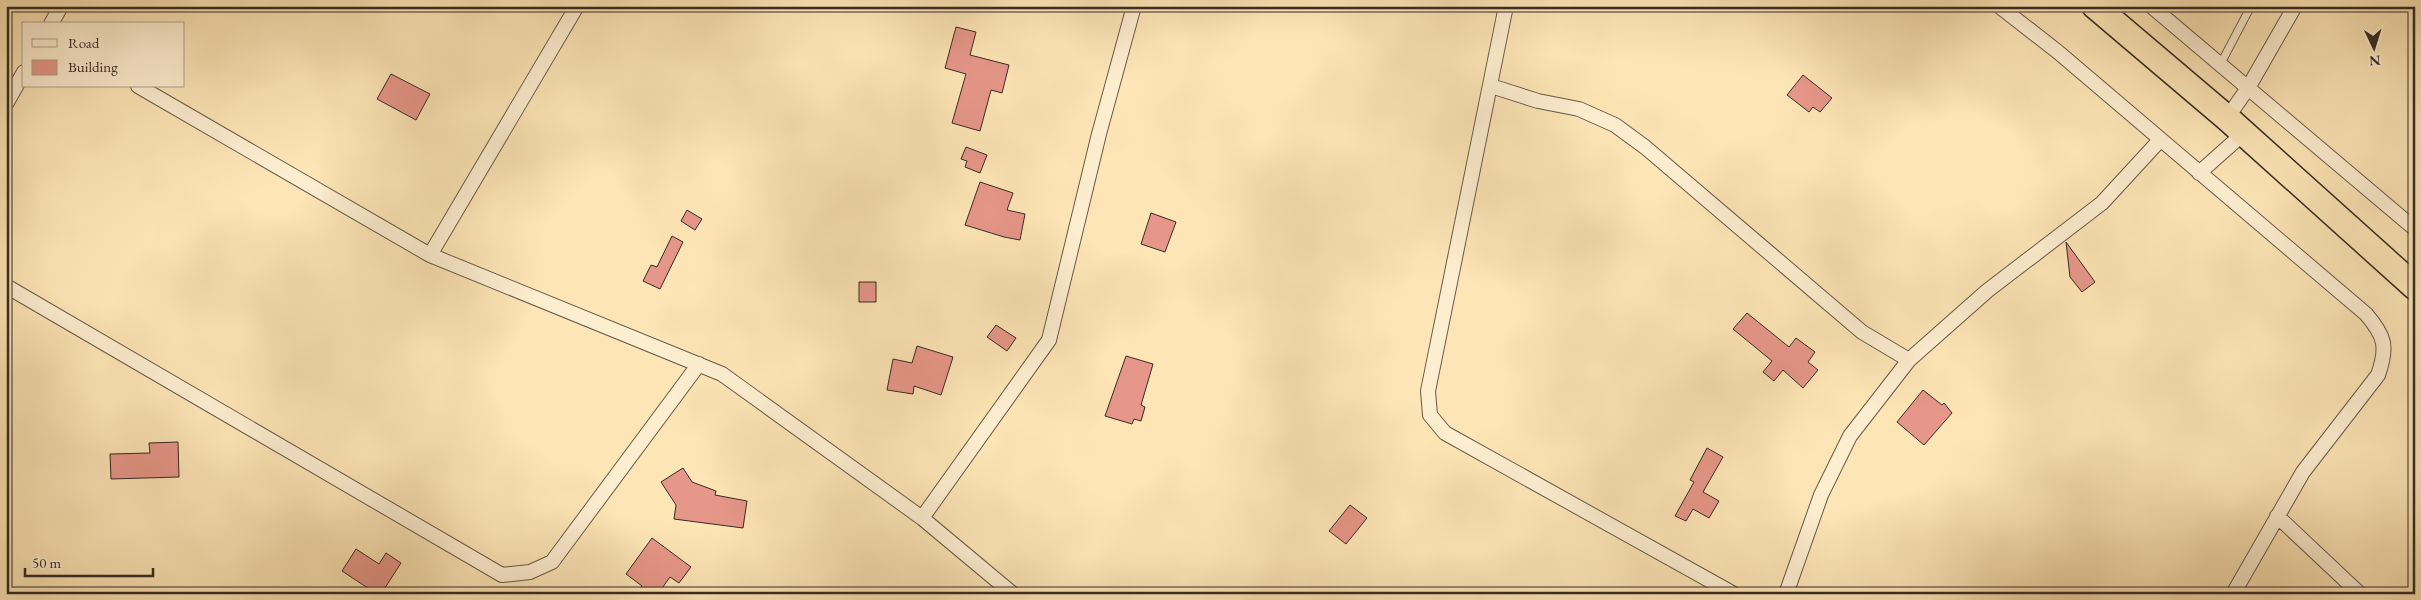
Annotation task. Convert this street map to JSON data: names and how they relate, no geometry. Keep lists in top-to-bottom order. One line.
{"legend":["Road","Building"],"scale_bar":"50 m","north":"bottom"}
